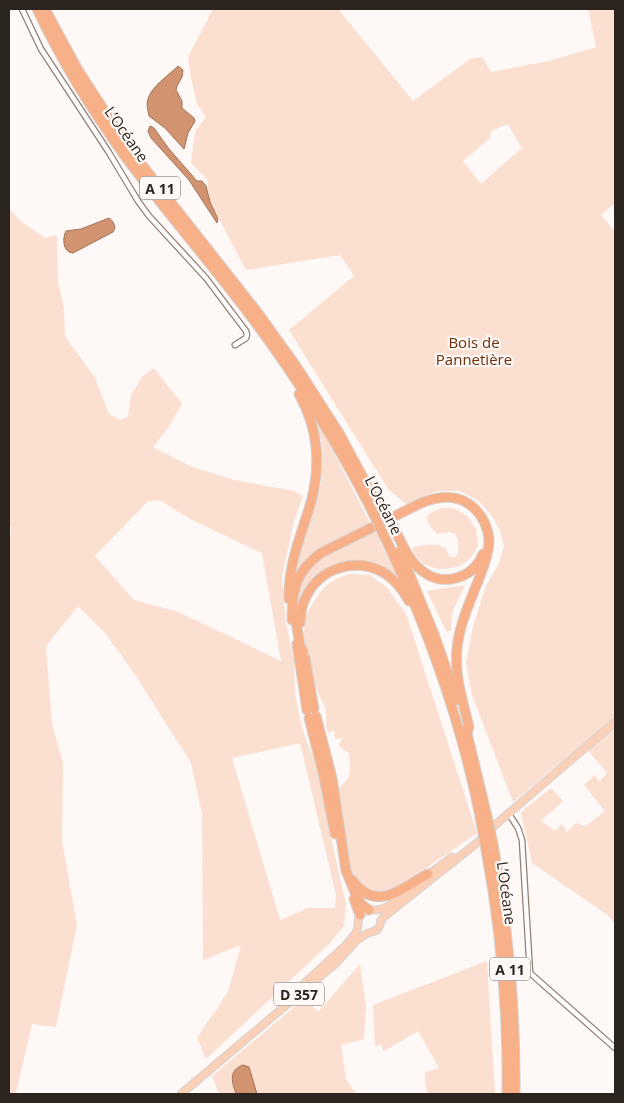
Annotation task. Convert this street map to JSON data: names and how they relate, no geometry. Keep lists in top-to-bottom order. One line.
{"streets":{"highway":["L’Océane","A 11"],"main road":["D 357"]},"parks":["Bois de Pannetière"]}
